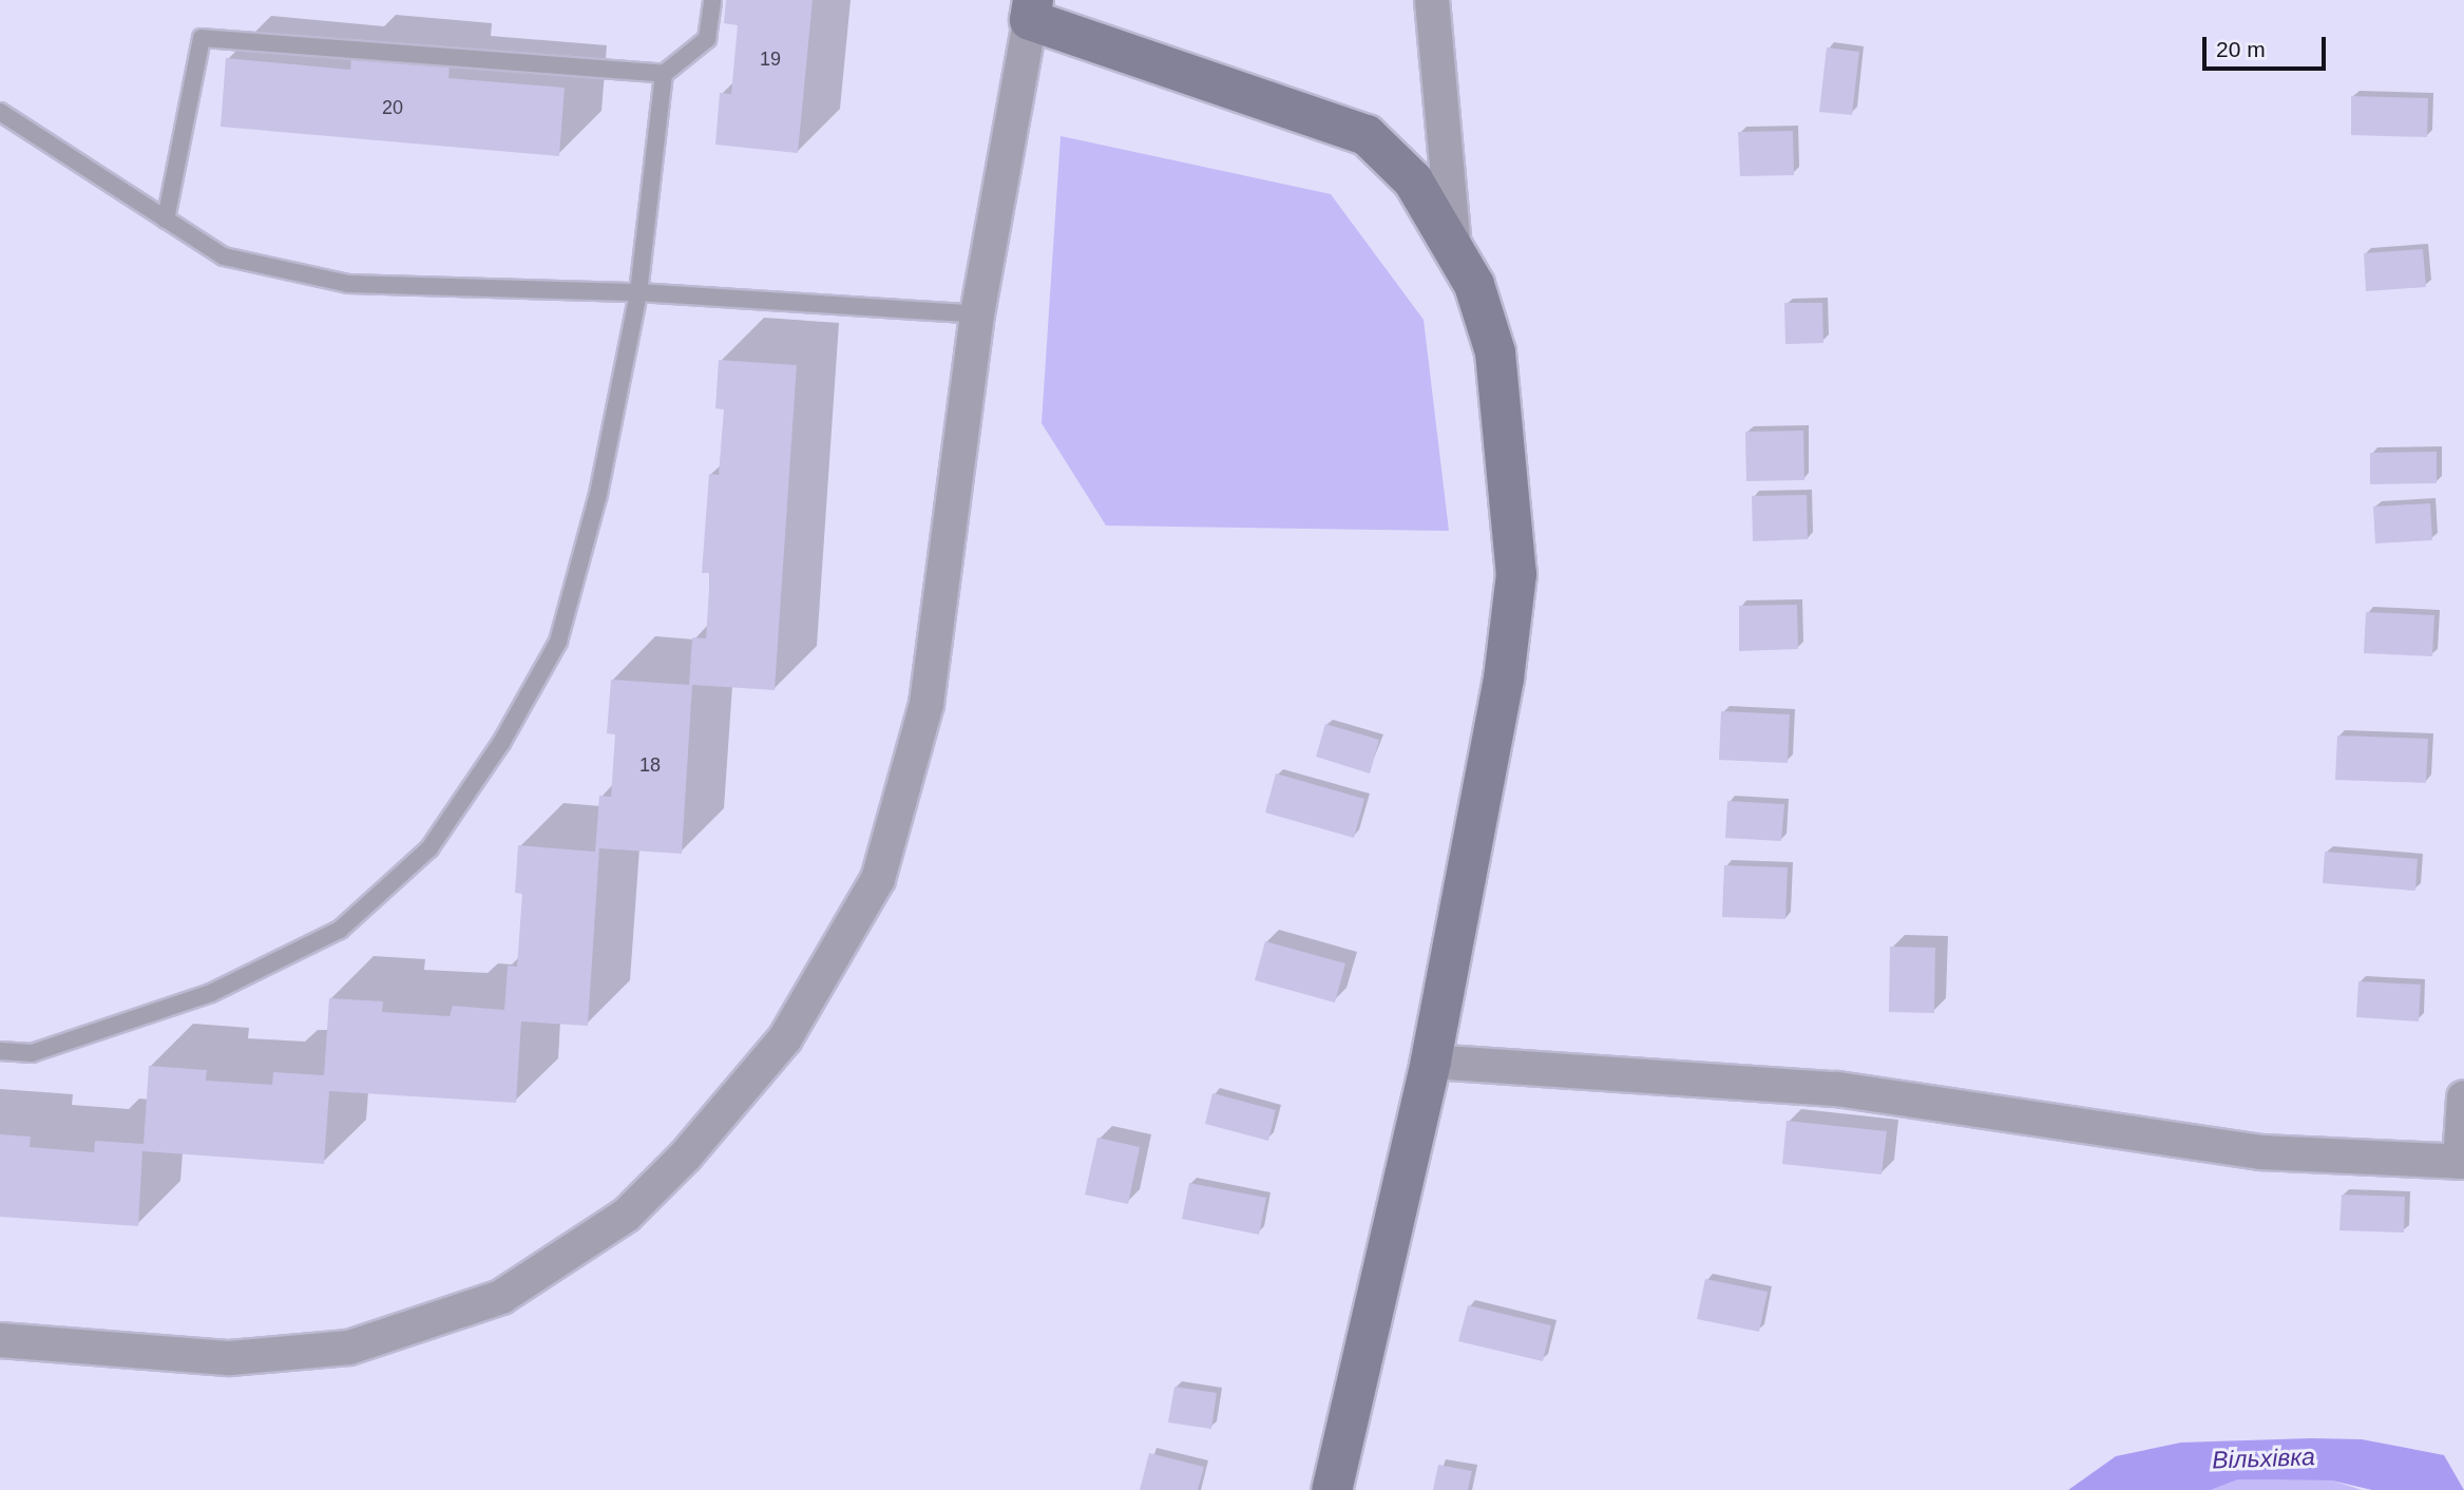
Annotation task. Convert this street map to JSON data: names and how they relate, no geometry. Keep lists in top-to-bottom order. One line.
{"water":["Вільхівка"],"house_numbers":["19","20","18"],"scale_bar":"20 m"}
